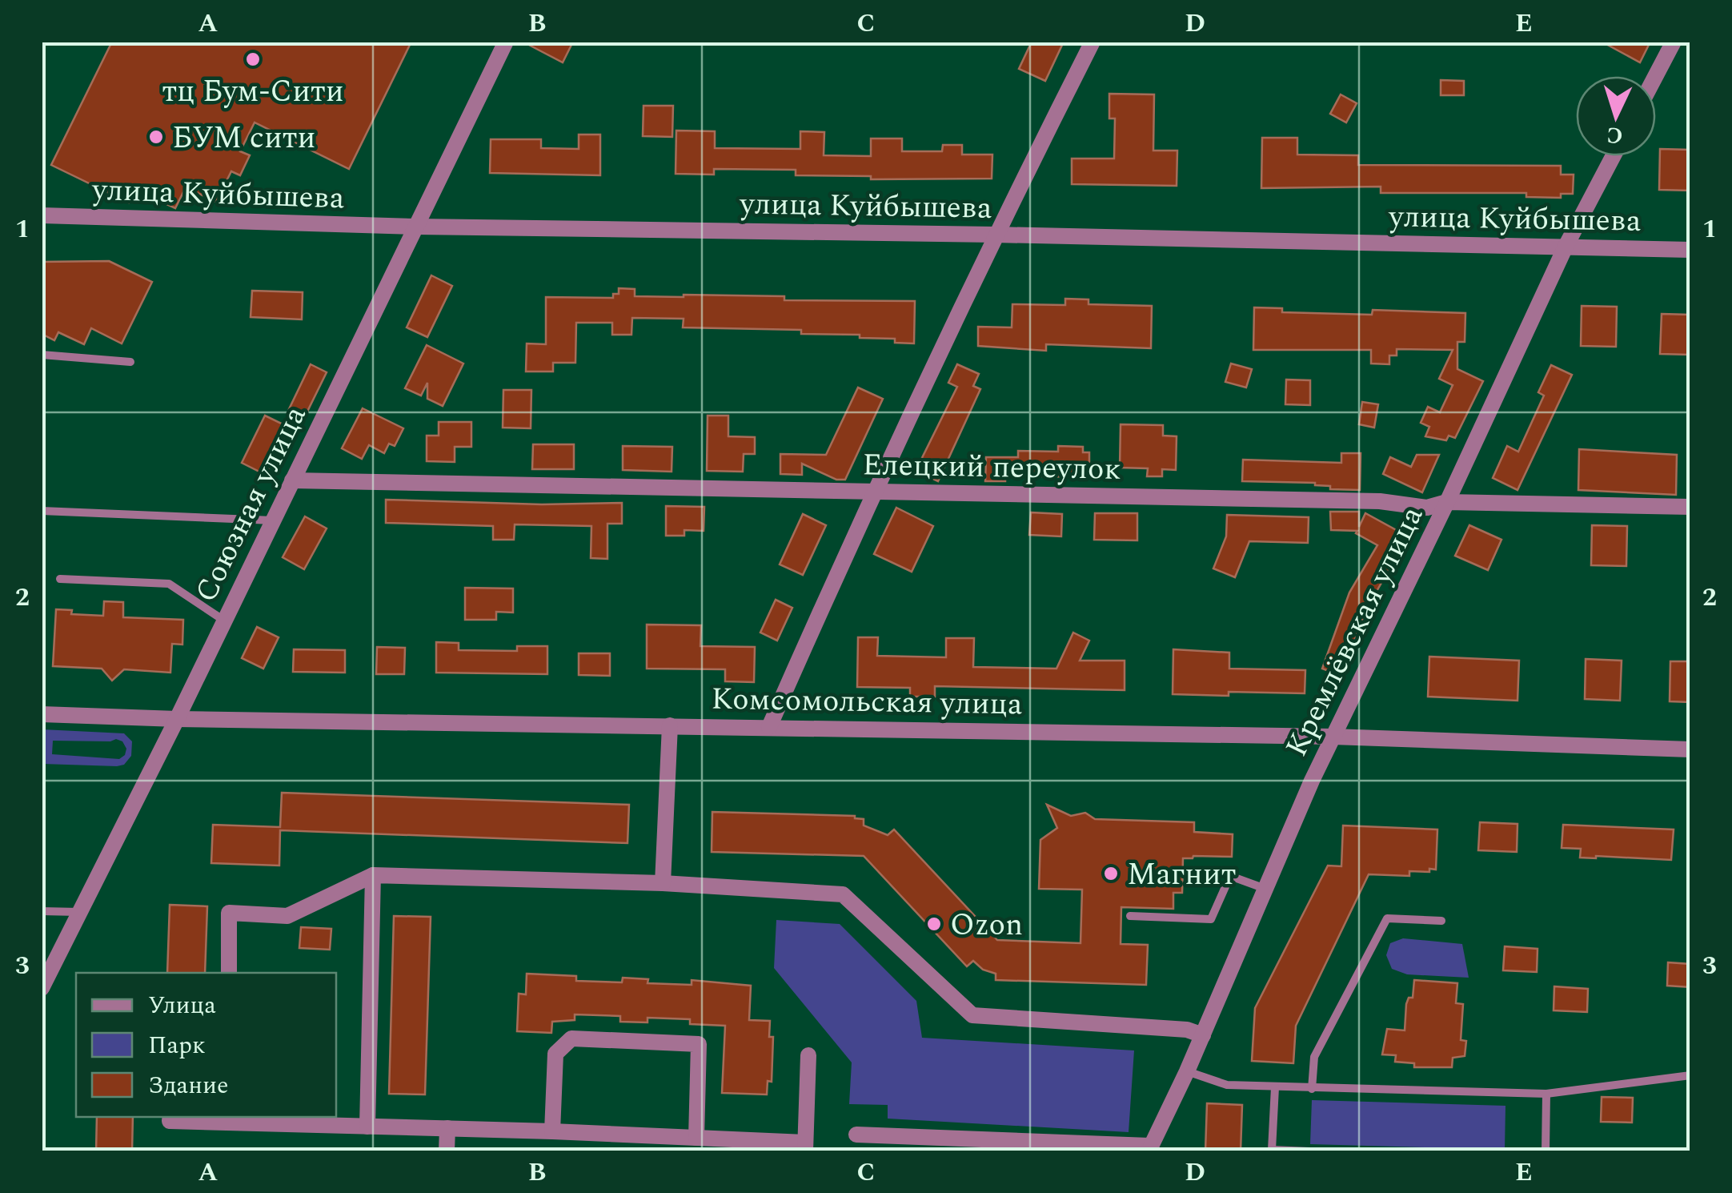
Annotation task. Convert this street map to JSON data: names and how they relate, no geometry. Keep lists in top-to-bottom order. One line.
{"streets":{"street":["улица Куйбышева","Елецкий переулок","Союзная улица","Кремлёвская улица","Комсомольская улица"]},"crossings":[["улица Куйбышева","Союзная улица"],["улица Куйбышева","Кремлёвская улица"],["Елецкий переулок","Союзная улица"],["Елецкий переулок","Кремлёвская улица"],["Союзная улица","Комсомольская улица"],["Кремлёвская улица","Комсомольская улица"]],"places":["тц Бум-Сити","БУМ сити","Магнит","Ozon"],"legend":["Улица","Парк","Здание"],"north":"bottom","grid":{"columns":["A","B","C","D","E"],"rows":["1","2","3"]}}
